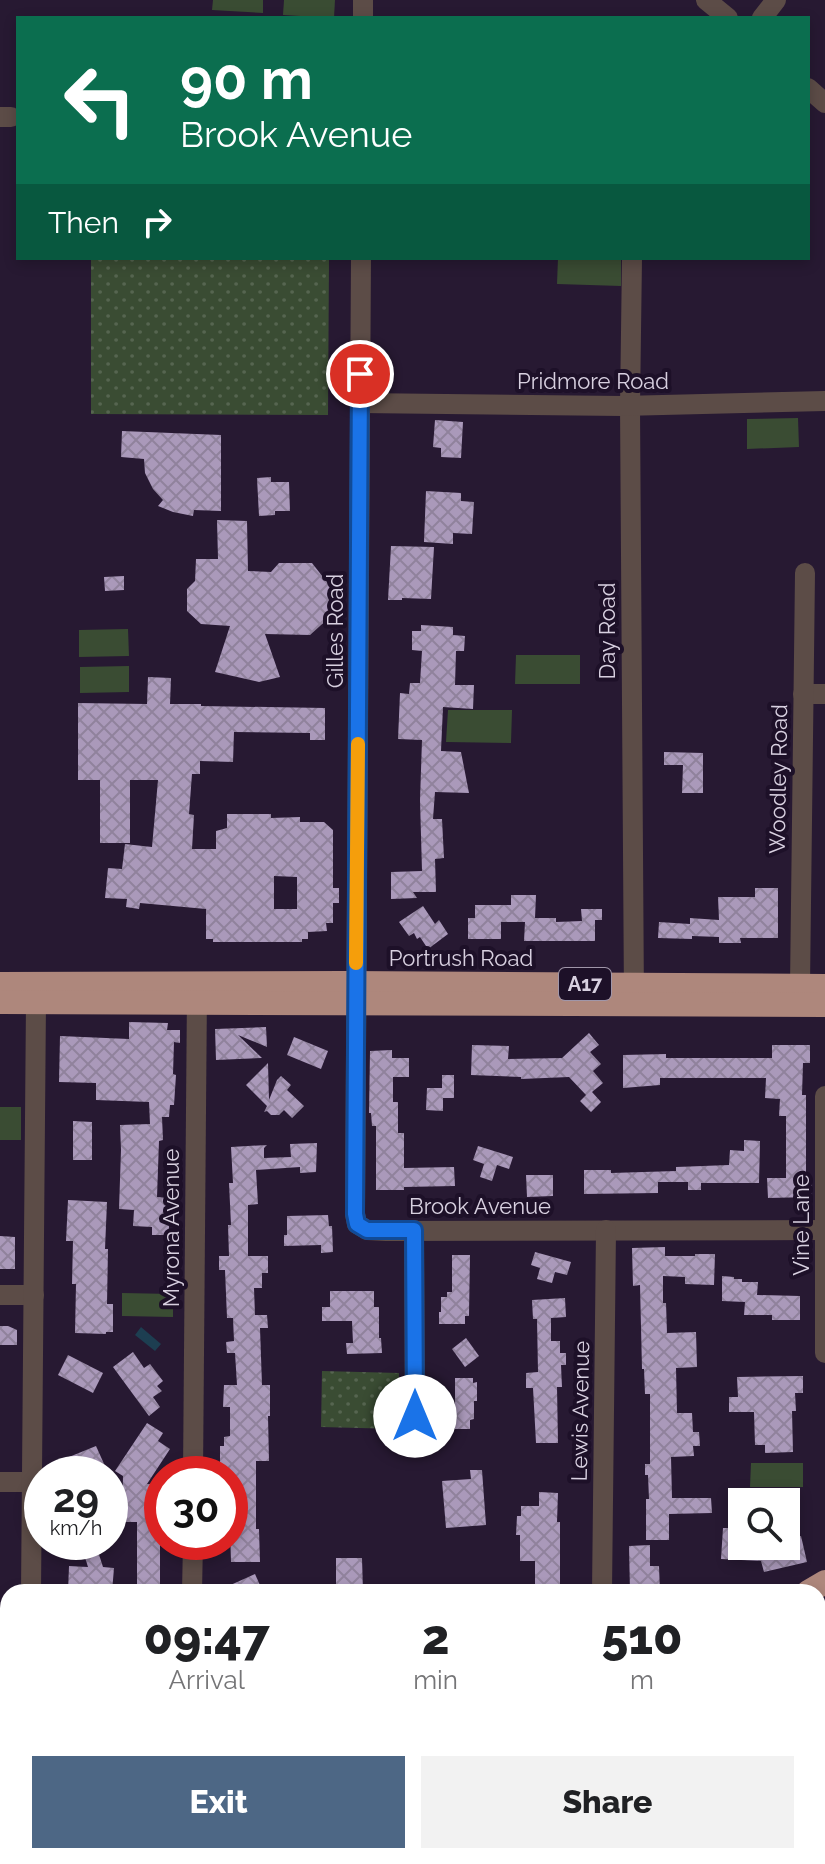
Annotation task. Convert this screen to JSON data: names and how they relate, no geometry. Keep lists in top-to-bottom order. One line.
{"streets":{"highway":["Portrush Road","A17"],"street":["Pridmore Road","Gilles Road","Day Road","Woodley Road","Brook Avenue","Vine Lane","Myrona Avenue","Lewis Avenue"]},"crossings":[["Pridmore Road","Gilles Road"],["Pridmore Road","Day Road"],["Gilles Road","Portrush Road"],["Gilles Road","Brook Avenue"],["Day Road","Portrush Road"],["Woodley Road","Portrush Road"],["Portrush Road","Brook Avenue"],["Portrush Road","Myrona Avenue"],["Brook Avenue","Vine Lane"],["Brook Avenue","Lewis Avenue"]],"page":{"turn":["90 m","Brook Avenue"],"then":"Then","speed":"29 km/h","limit":"30","eta":["09:47","Arrival","2","min","510","m"],"buttons":["Exit","Share"]}}
